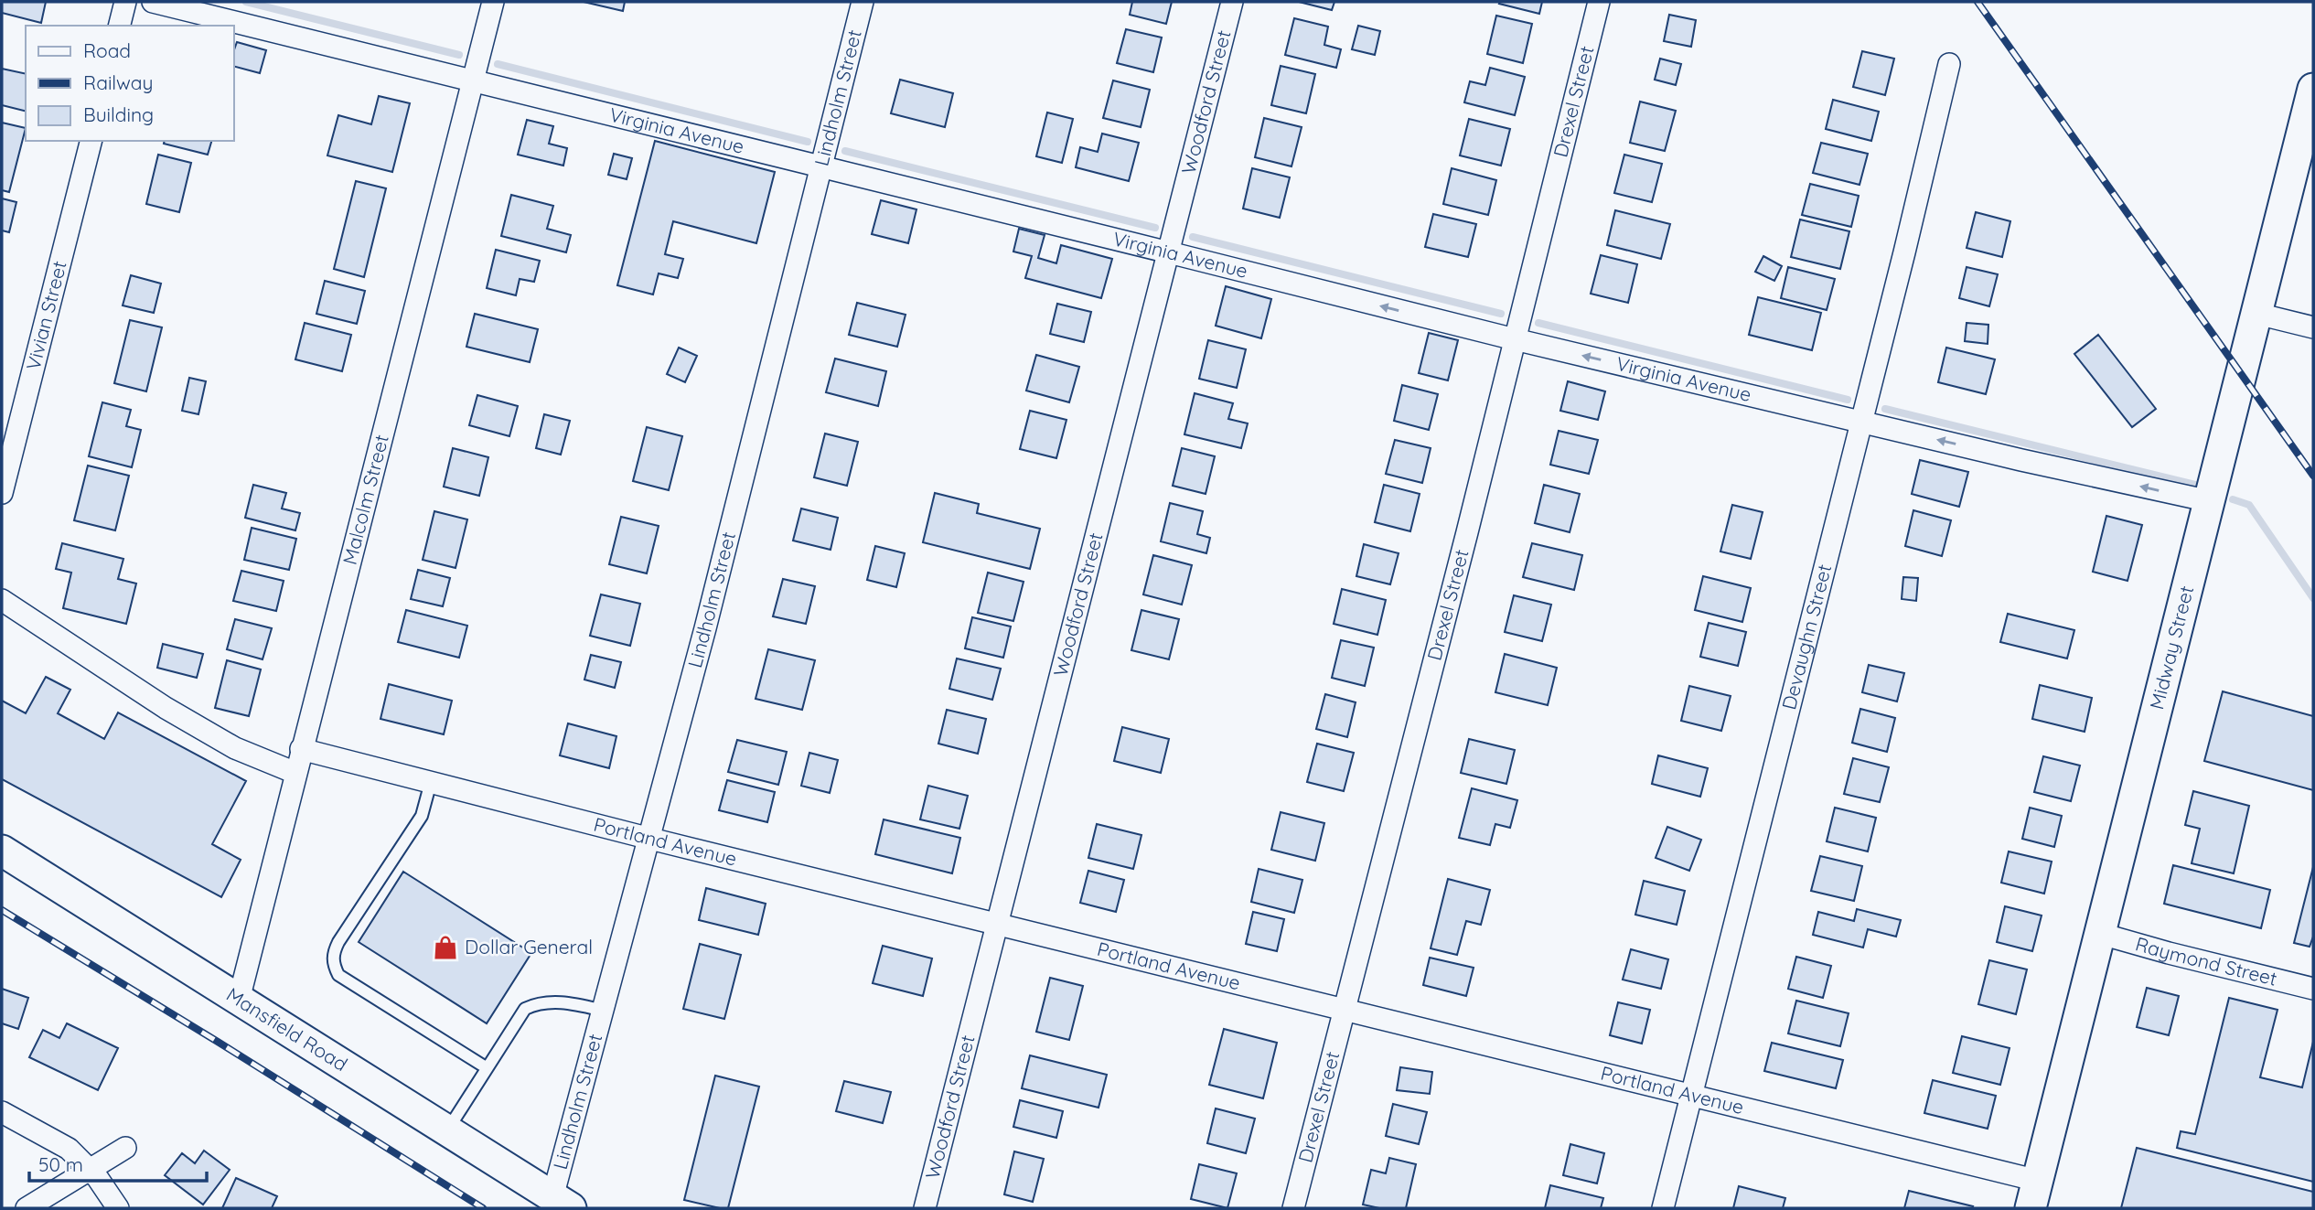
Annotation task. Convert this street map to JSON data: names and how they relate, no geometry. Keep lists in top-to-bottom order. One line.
{"streets":{"street":["Lindholm Street","Woodford Street","Drexel Street","Virginia Avenue","Vivian Street","Malcolm Street","Devaughn Street","Midway Street","Portland Avenue","Raymond Street","Mansfield Road"]},"crossings":[["Lindholm Street","Virginia Avenue"],["Lindholm Street","Portland Avenue"],["Lindholm Street","Mansfield Road"],["Woodford Street","Virginia Avenue"],["Woodford Street","Portland Avenue"],["Drexel Street","Virginia Avenue"],["Drexel Street","Portland Avenue"],["Virginia Avenue","Malcolm Street"],["Virginia Avenue","Devaughn Street"],["Virginia Avenue","Midway Street"],["Malcolm Street","Portland Avenue"],["Malcolm Street","Mansfield Road"],["Devaughn Street","Portland Avenue"],["Midway Street","Portland Avenue"],["Midway Street","Raymond Street"]],"one_way":["Virginia Avenue"],"places":{"shop":["Dollar General"]},"legend":["Road","Railway","Building"],"scale_bar":"50 m"}
